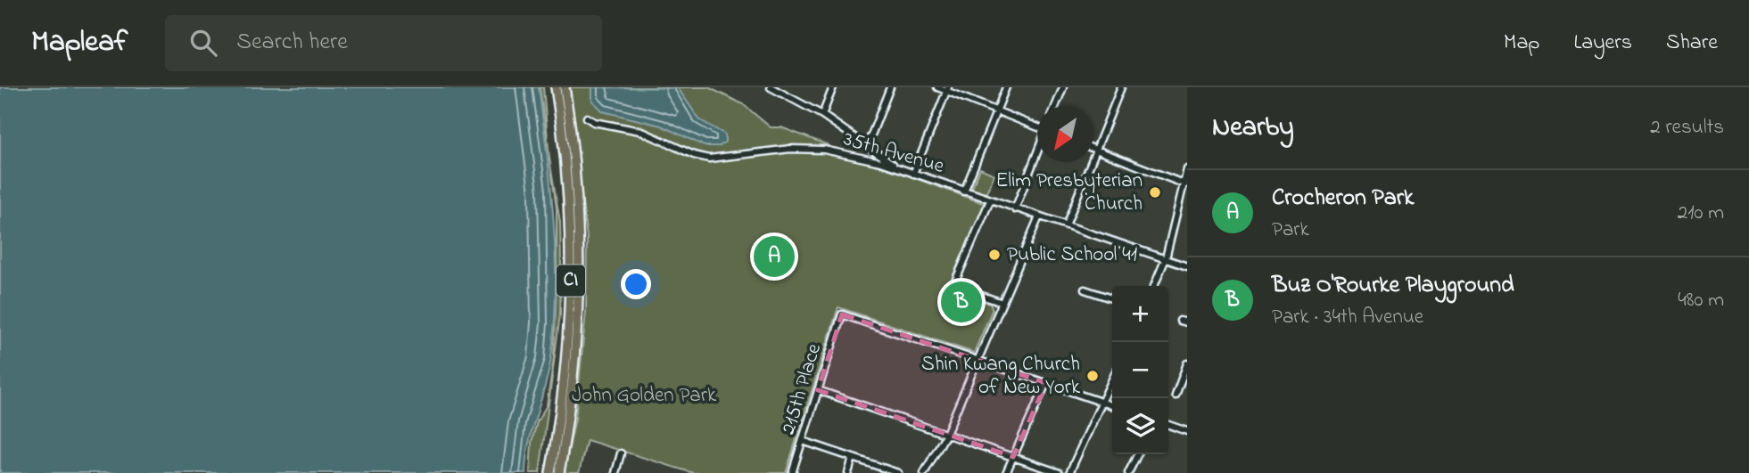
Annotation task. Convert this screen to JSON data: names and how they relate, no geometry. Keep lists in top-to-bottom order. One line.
{"streets":{"highway":["CI"],"street":["35th Avenue","215th Place"]},"parks":["John Golden Park"],"places":["Elim Presbyterian Church","Public School 41","Shin Kwang Church of New York"],"north":"bottom left","page":{"header":"Mapleaf","search":"Search here","nav":["Map","Layers","Share"],"heading":["Nearby","2 results"],"list":[{"mark":"A","name":"Crocheron Park","note":"Park","value":"210 m"},{"mark":"B","name":"Buz O'Rourke Playground","note":"Park · 34th Avenue","value":"480 m"}],"pins":["A","B"],"map_buttons":["+","−"]}}
